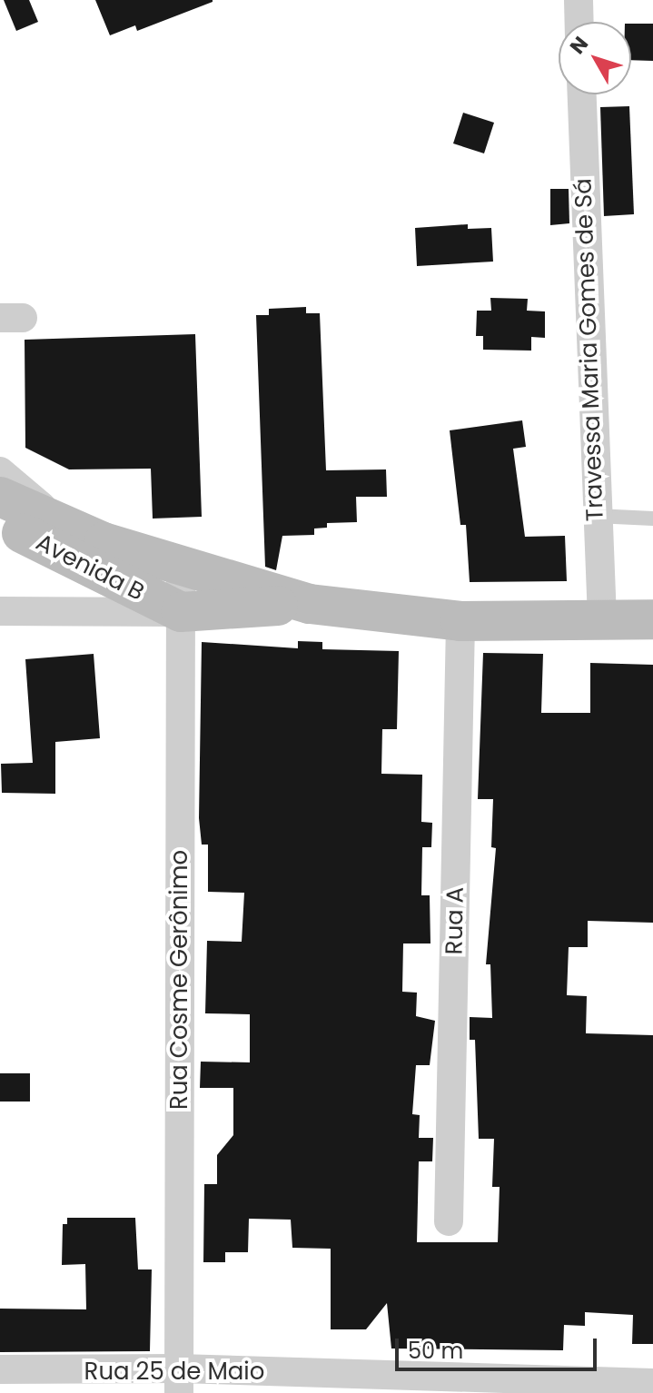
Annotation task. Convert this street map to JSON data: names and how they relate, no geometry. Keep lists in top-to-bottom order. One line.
{"streets":{"street":["Travessa Maria Gomes de Sá","Avenida B","Rua A","Rua Cosme Gerônimo","Rua 25 de Maio"]},"crossings":[["Avenida B","Rua Cosme Gerônimo"],["Rua Cosme Gerônimo","Rua 25 de Maio"]],"scale_bar":"50 m","north":"top left"}
